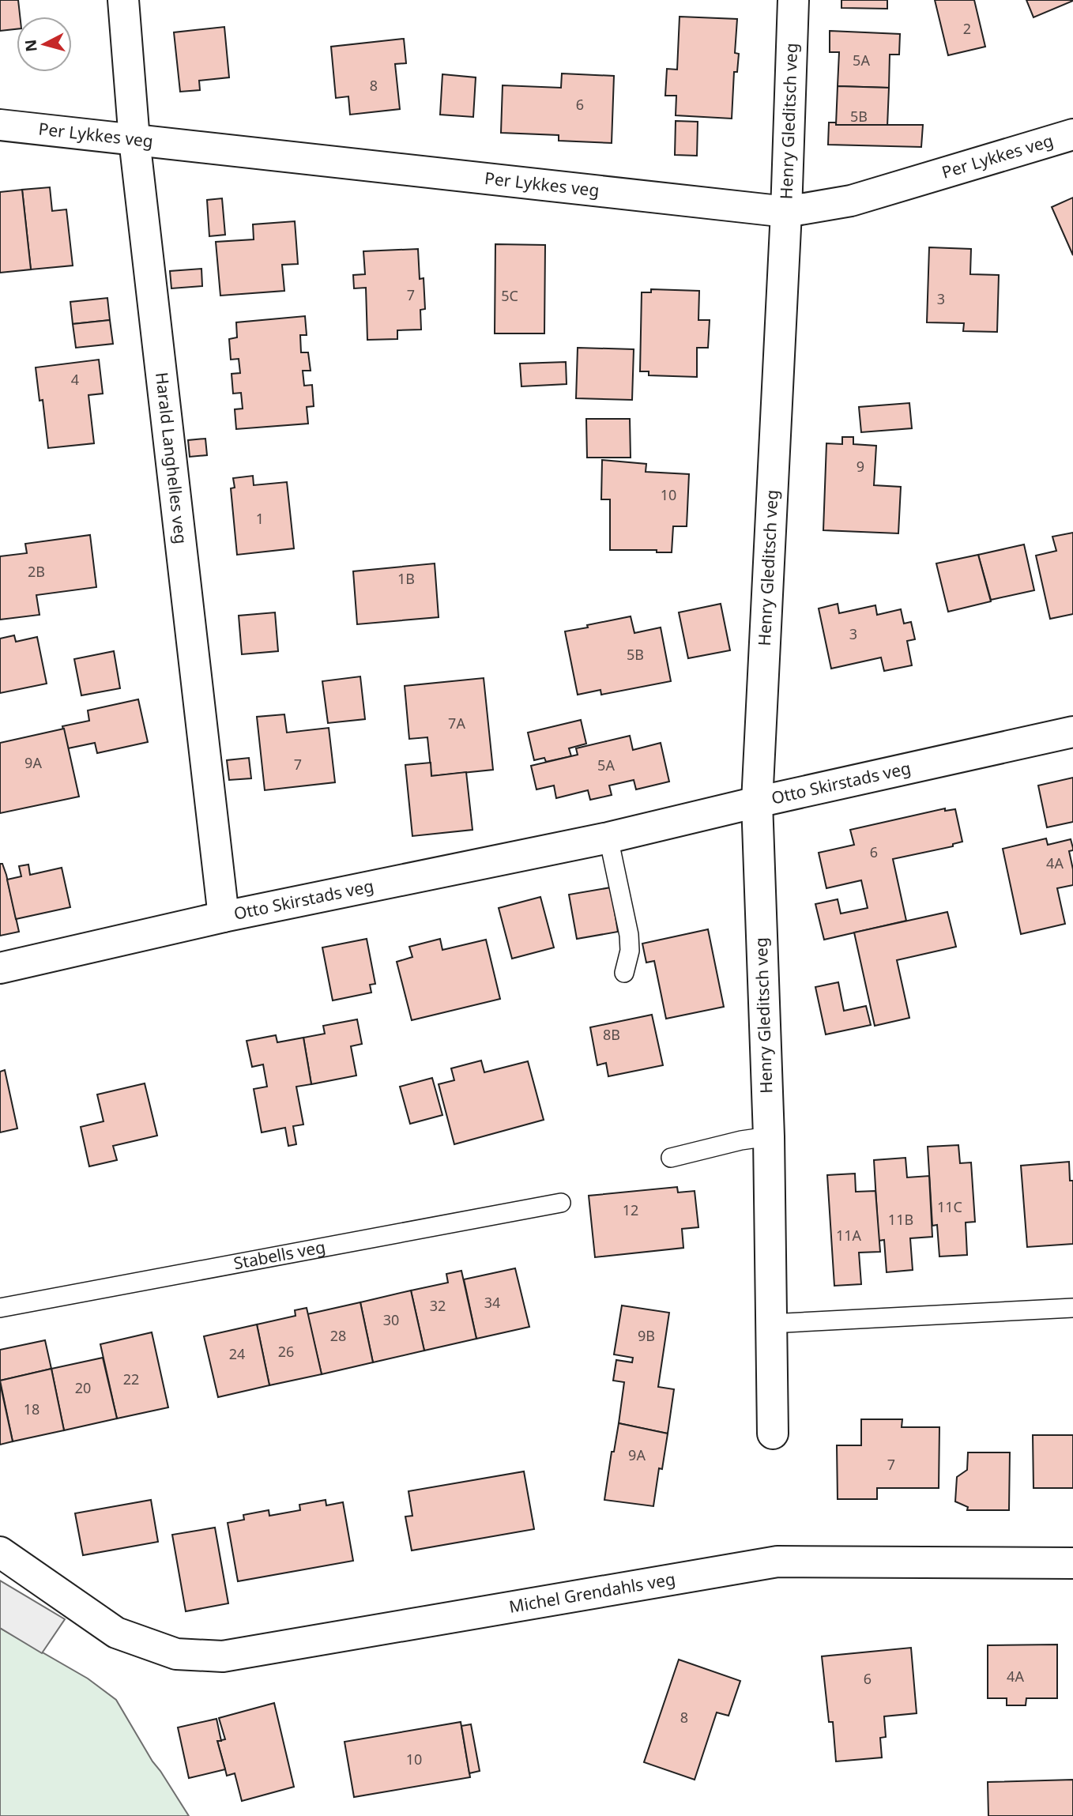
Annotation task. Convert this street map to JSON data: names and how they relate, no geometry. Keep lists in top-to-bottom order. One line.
{"streets":{"street":["Henry Gleditsch veg","Per Lykkes veg","Harald Langhelles veg","Otto Skirstads veg","Michel Grendahls veg"],"lane":["Stabells veg"]},"crossings":[["Henry Gleditsch veg","Per Lykkes veg"],["Henry Gleditsch veg","Otto Skirstads veg"],["Per Lykkes veg","Harald Langhelles veg"],["Harald Langhelles veg","Otto Skirstads veg"]],"house_numbers":["2","5A","8","6","5B","7","5C","3","4","9","10","1","2B","1B","3","5B","7A","9A","7","5A","6","4A","8B","11C","12","11B","11A","34","32","30","28","9B","26","24","22","20","18","9A","7","4A","6","8","10"],"north":"left"}
